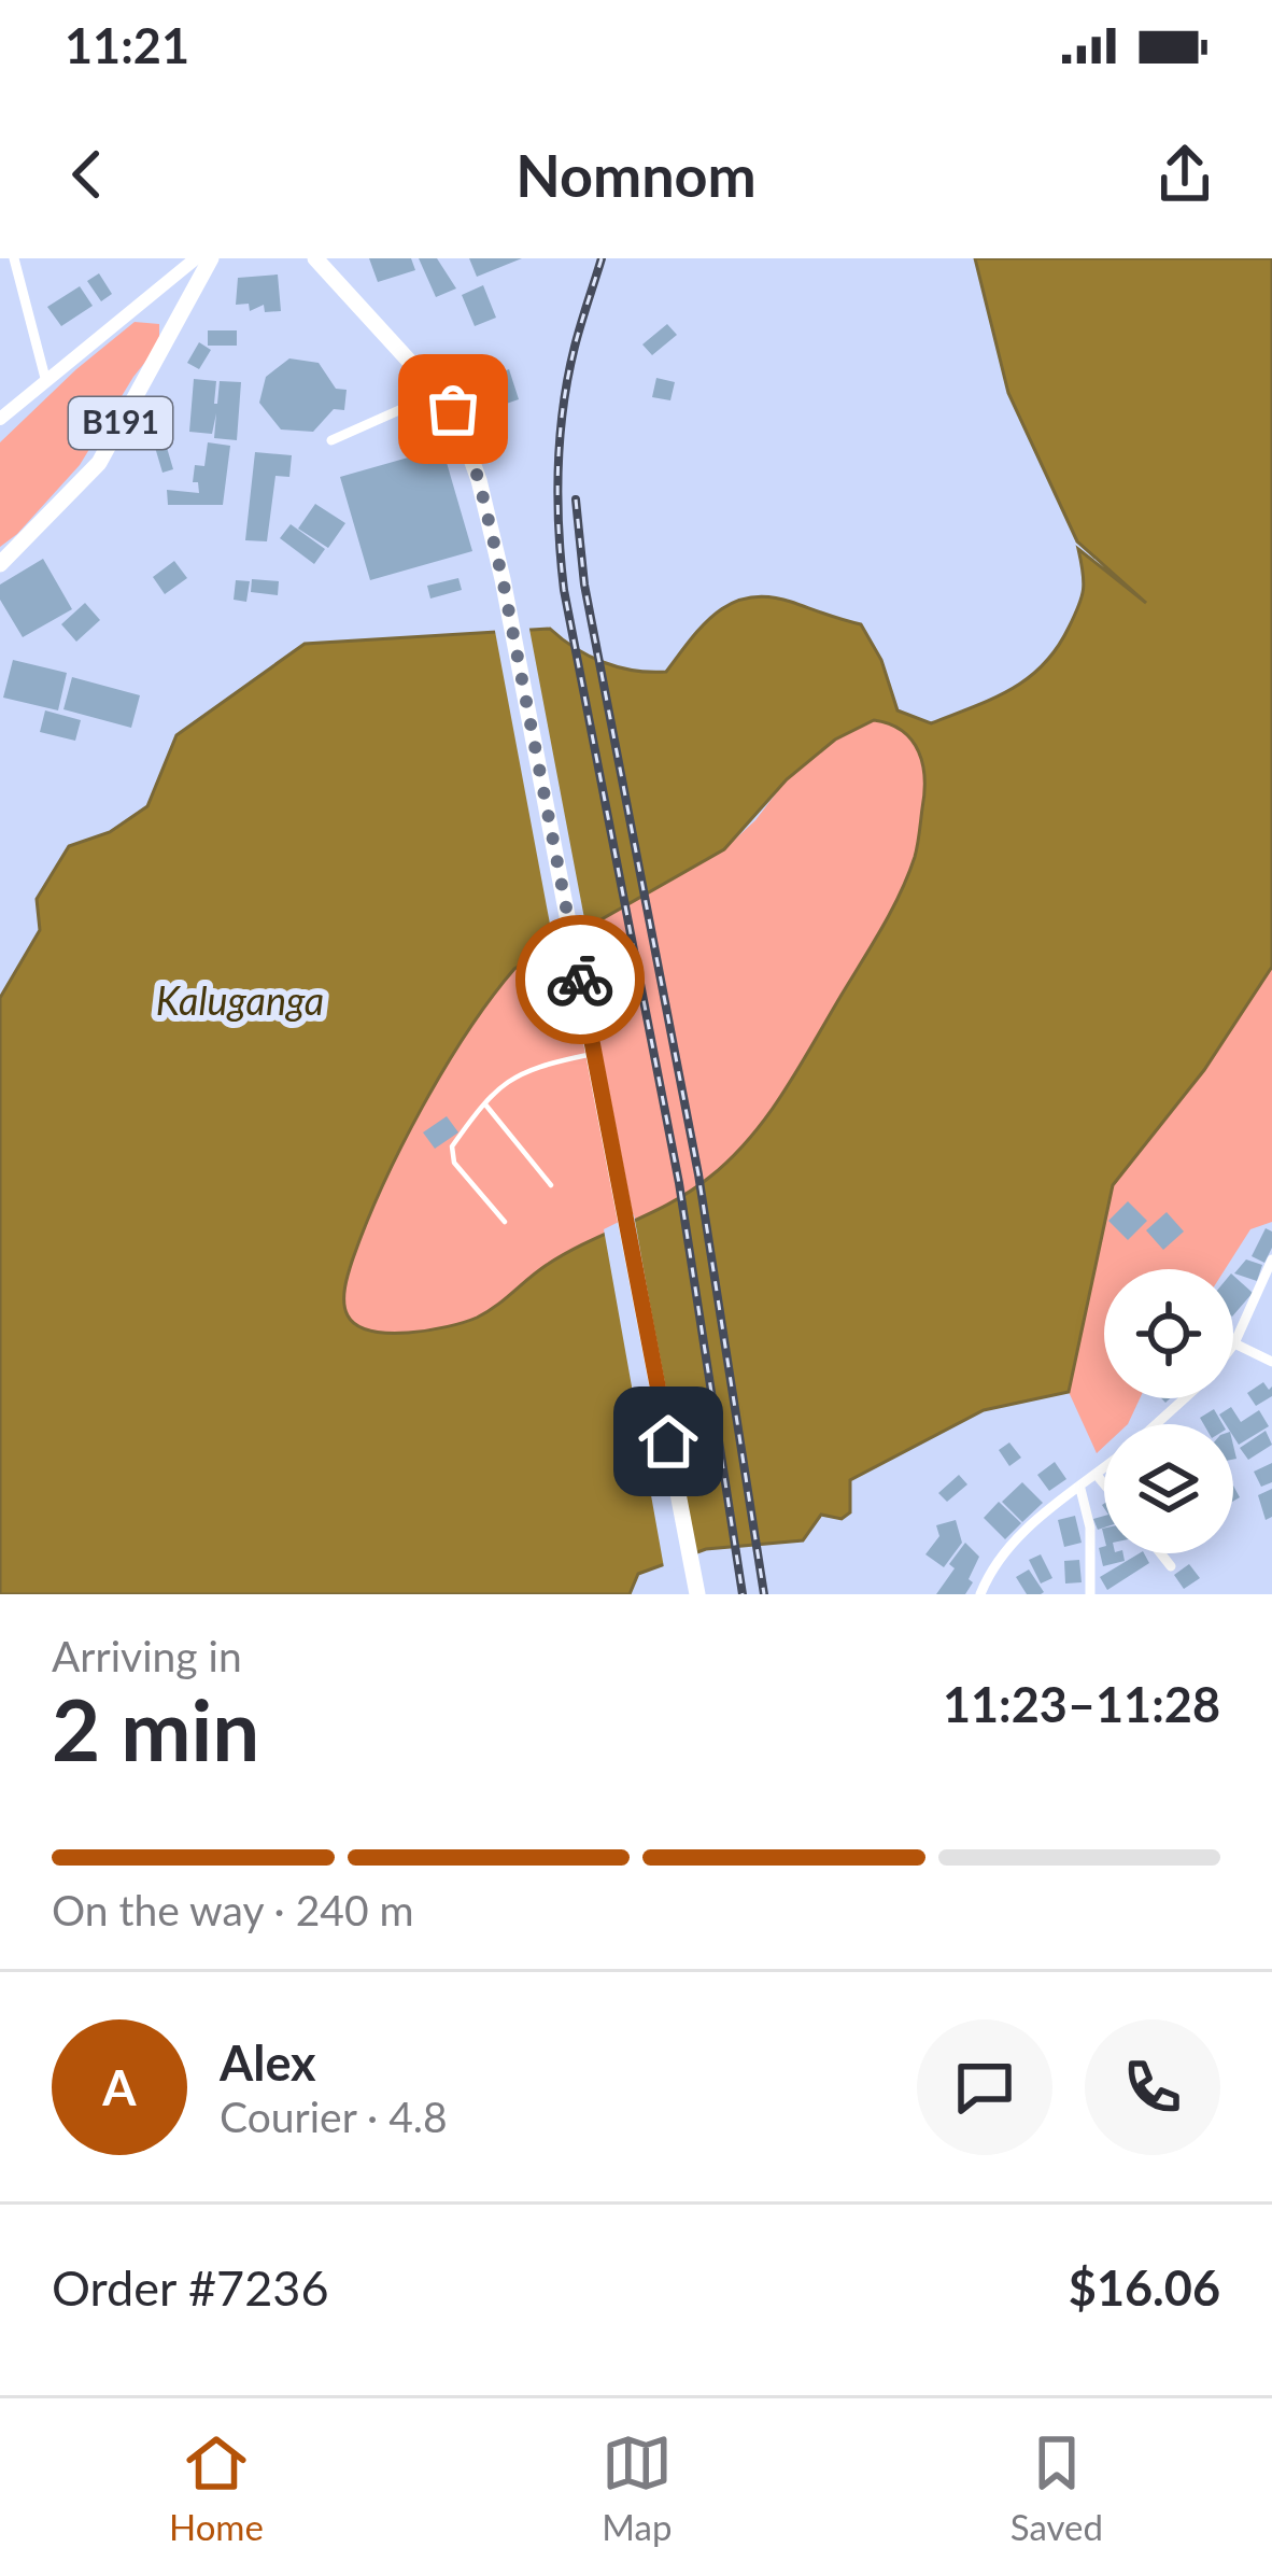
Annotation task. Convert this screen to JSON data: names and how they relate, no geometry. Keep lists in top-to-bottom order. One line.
{"streets":{"main road":["B191"]},"water":["Kaluganga"],"page":{"status":"11:21","header":"Nomnom","heading":["2 min","Arriving in","11:23–11:28"],"panel":["Alex","Courier · 4.8","Order #7236","$16.06"],"bar":"On the way · 240 m","round":"A","tabs":["Home","Map","Saved"]}}
